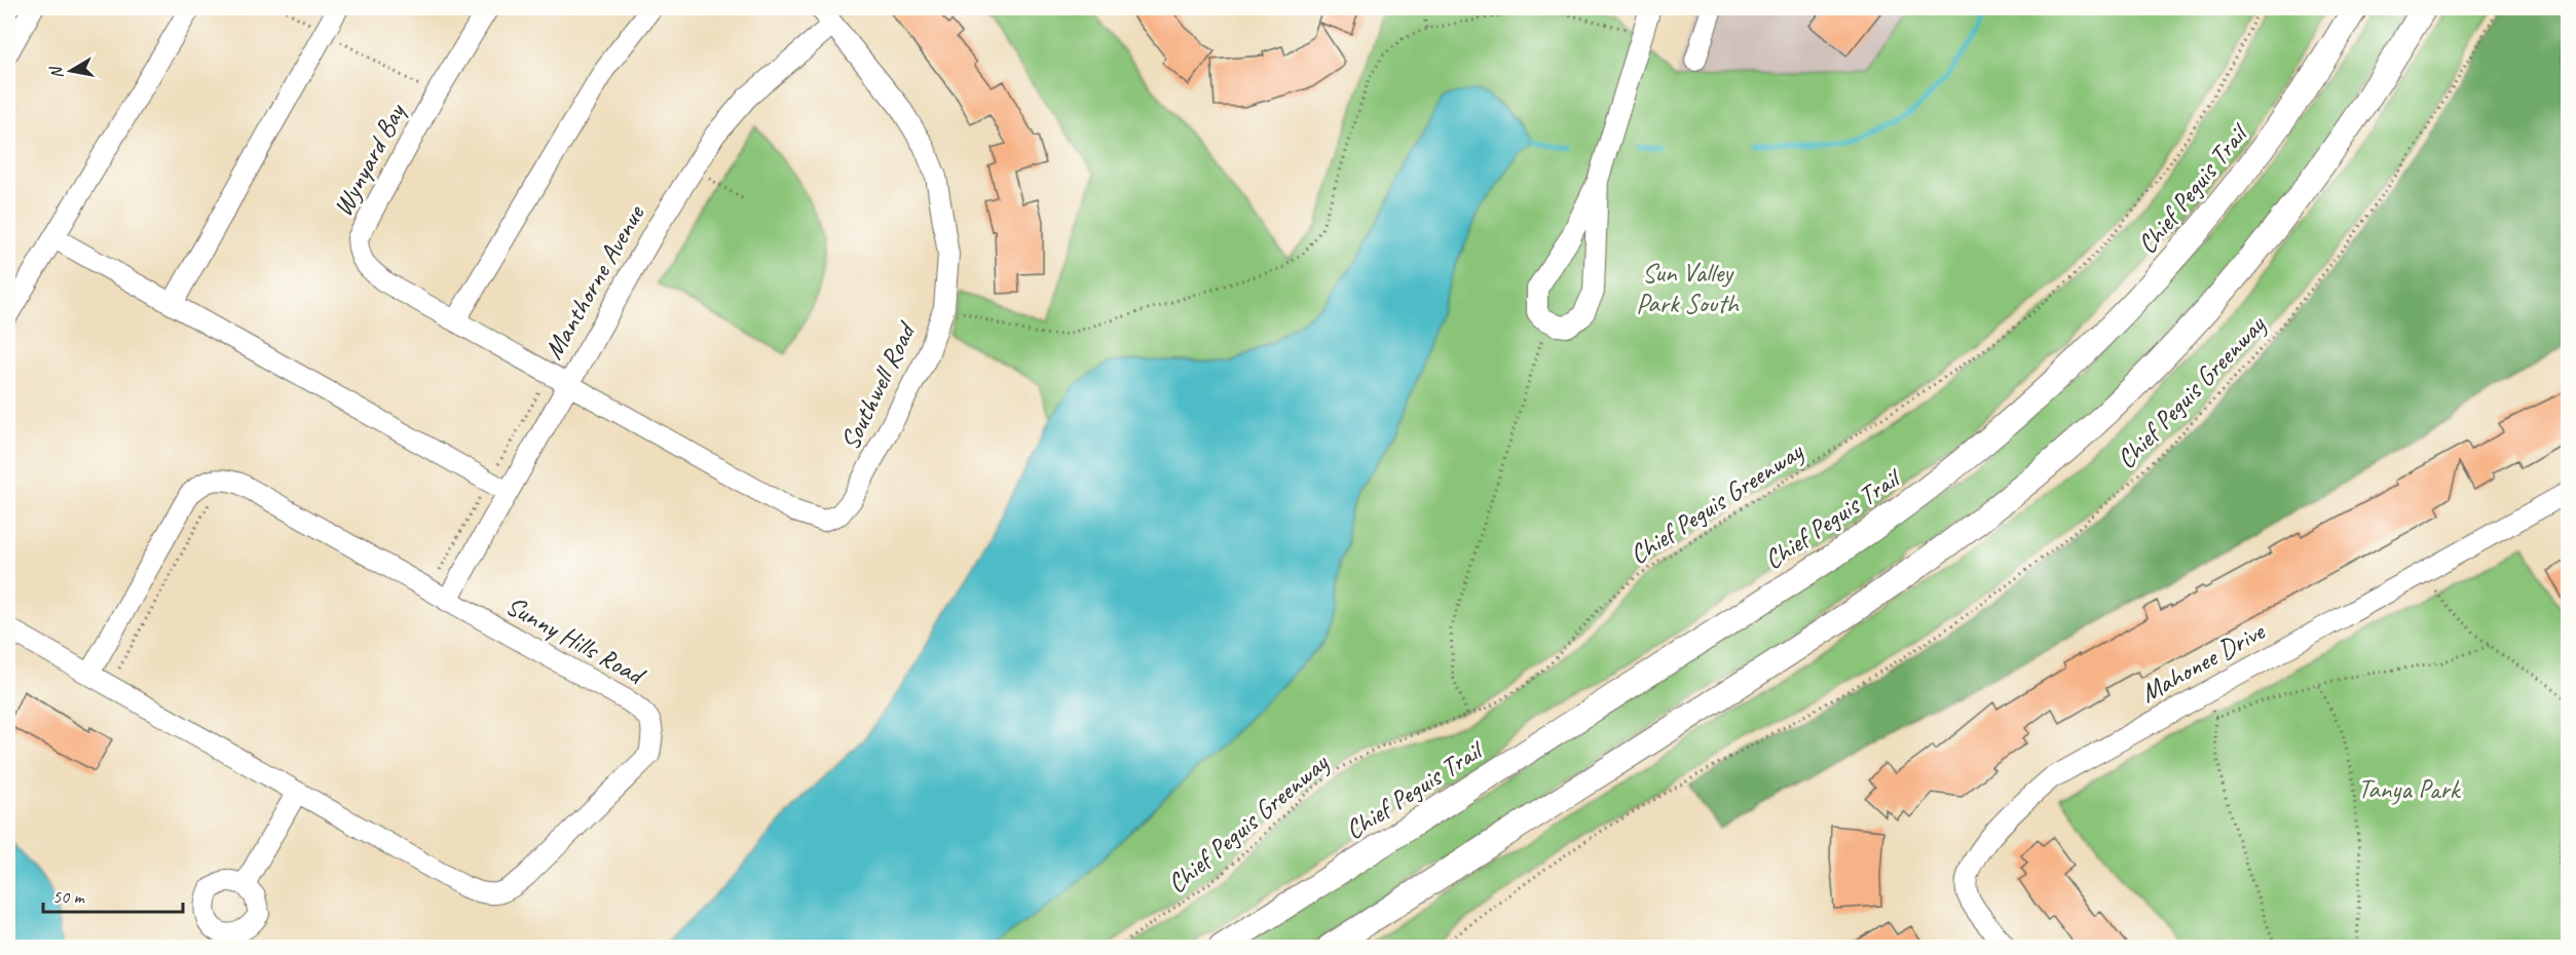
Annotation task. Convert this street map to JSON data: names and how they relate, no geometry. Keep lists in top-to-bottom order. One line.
{"streets":{"main road":["Chief Peguis Trail"],"street":["Wynyard Bay","Manthorne Avenue","Southwell Road","Sunny Hills Road","Mahonee Drive"],"path":["Chief Peguis Greenway"]},"crossings":[["Wynyard Bay","Manthorne Avenue"],["Wynyard Bay","Southwell Road"],["Manthorne Avenue","Southwell Road"],["Manthorne Avenue","Sunny Hills Road"]],"parks":["Sun Valley Park South","Tanya Park"],"scale_bar":"50 m","north":"left"}
